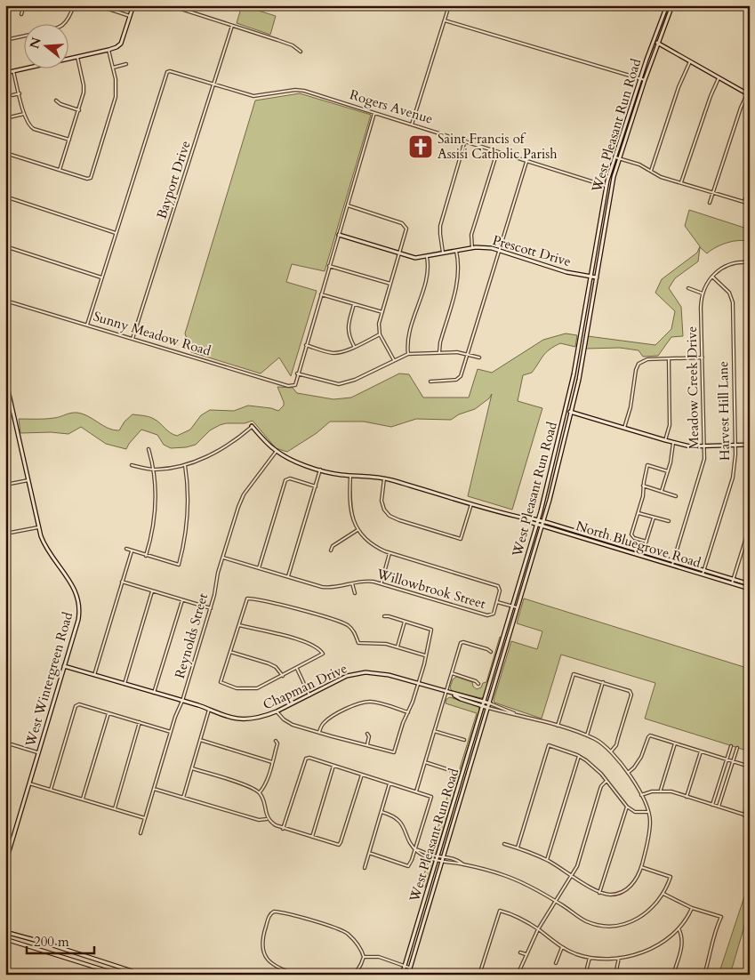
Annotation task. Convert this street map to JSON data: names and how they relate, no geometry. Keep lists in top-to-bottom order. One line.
{"streets":{"main road":["West Pleasant Run Road","Prescott Drive","North Bluegrove Road","West Wintergreen Road","Chapman Drive"],"street":["Rogers Avenue","Bayport Drive","Sunny Meadow Road","Meadow Creek Drive","Harvest Hill Lane","Willowbrook Street","Reynolds Street"]},"crossings":[["Rogers Avenue","West Pleasant Run Road"],["Rogers Avenue","Bayport Drive"],["West Pleasant Run Road","Prescott Drive"],["West Pleasant Run Road","North Bluegrove Road"],["West Pleasant Run Road","Chapman Drive"],["Bayport Drive","Sunny Meadow Road"],["Meadow Creek Drive","Harvest Hill Lane"],["Meadow Creek Drive","North Bluegrove Road"],["Harvest Hill Lane","North Bluegrove Road"],["North Bluegrove Road","Reynolds Street"],["Willowbrook Street","Reynolds Street"],["Reynolds Street","Chapman Drive"],["West Wintergreen Road","Chapman Drive"]],"places":{"church":["Saint Francis of Assisi Catholic Parish"]},"scale_bar":"200 m","north":"left"}
